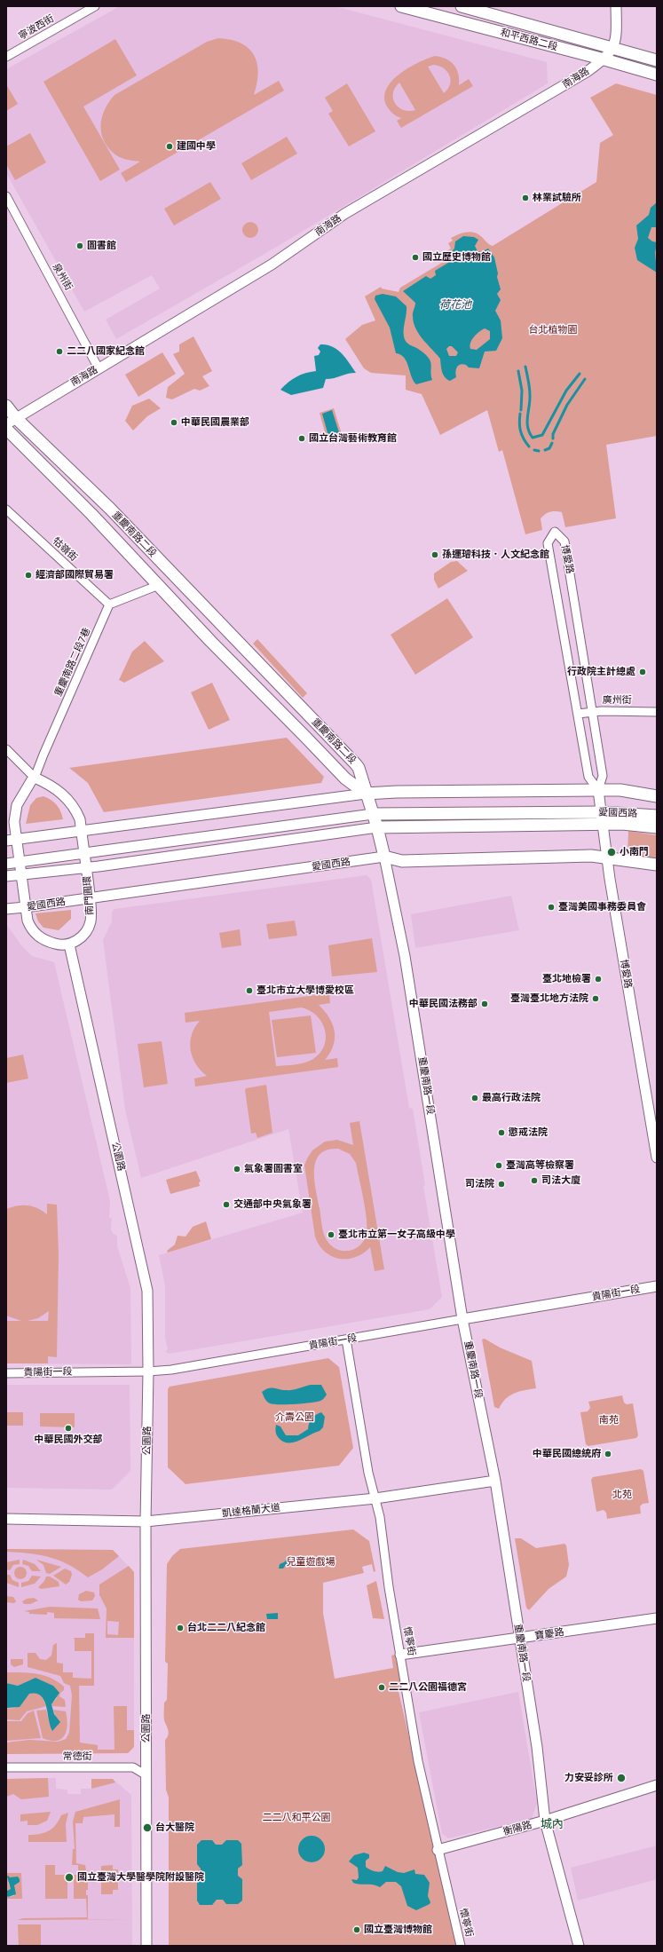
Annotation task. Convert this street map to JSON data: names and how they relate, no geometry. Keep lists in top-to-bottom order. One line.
{"streets":{"main road":["和平西路二段","重慶南路二段","愛國西路","重慶南路一段"],"street":["寧波西街","南海路","泉州街","牯嶺街","博愛路","重慶南路二段7巷","廣州街","南門圓環","公園路","貴陽街一段","凱達格蘭大道","寶慶路","懷寧街","常德街","衡陽路"]},"crossings":[["和平西路二段","南海路"],["南海路","泉州街"],["南海路","重慶南路二段"],["重慶南路二段","重慶南路一段"],["牯嶺街","重慶南路二段7巷"],["博愛路","廣州街"],["博愛路","愛國西路"],["重慶南路二段7巷","南門圓環"],["愛國西路","南門圓環"],["愛國西路","重慶南路一段"],["南門圓環","公園路"],["重慶南路一段","貴陽街一段"],["重慶南路一段","凱達格蘭大道"],["重慶南路一段","寶慶路"],["重慶南路一段","衡陽路"],["公園路","貴陽街一段"],["公園路","凱達格蘭大道"],["公園路","常德街"],["貴陽街一段","懷寧街"],["凱達格蘭大道","懷寧街"],["寶慶路","懷寧街"],["懷寧街","衡陽路"]],"districts":["城內"],"water":["荷花池"],"parks":["台北植物園","介壽公園","南苑","北苑","兒童遊戲場","二二八和平公園"],"places":["建國中學","林業試驗所","圖書館","國立歷史博物館","二二八國家紀念館","中華民國農業部","國立台灣藝術教育館","孫運璿科技．人文紀念館","經濟部國際貿易署","行政院主計總處","小南門","臺灣美國事務委員會","臺北地檢署","臺北市立大學博愛校區","臺灣臺北地方法院","中華民國法務部","最高行政法院","懲戒法院","臺灣高等檢察署","氣象署圖書室","司法大廈","司法院","交通部中央氣象署","臺北市立第一女子高級中學","中華民國外交部","中華民國總統府","台北二二八紀念館","二二八公園福德宮","力安妥診所","台大醫院","國立臺灣大學醫學院附設醫院","國立臺灣博物館"]}
